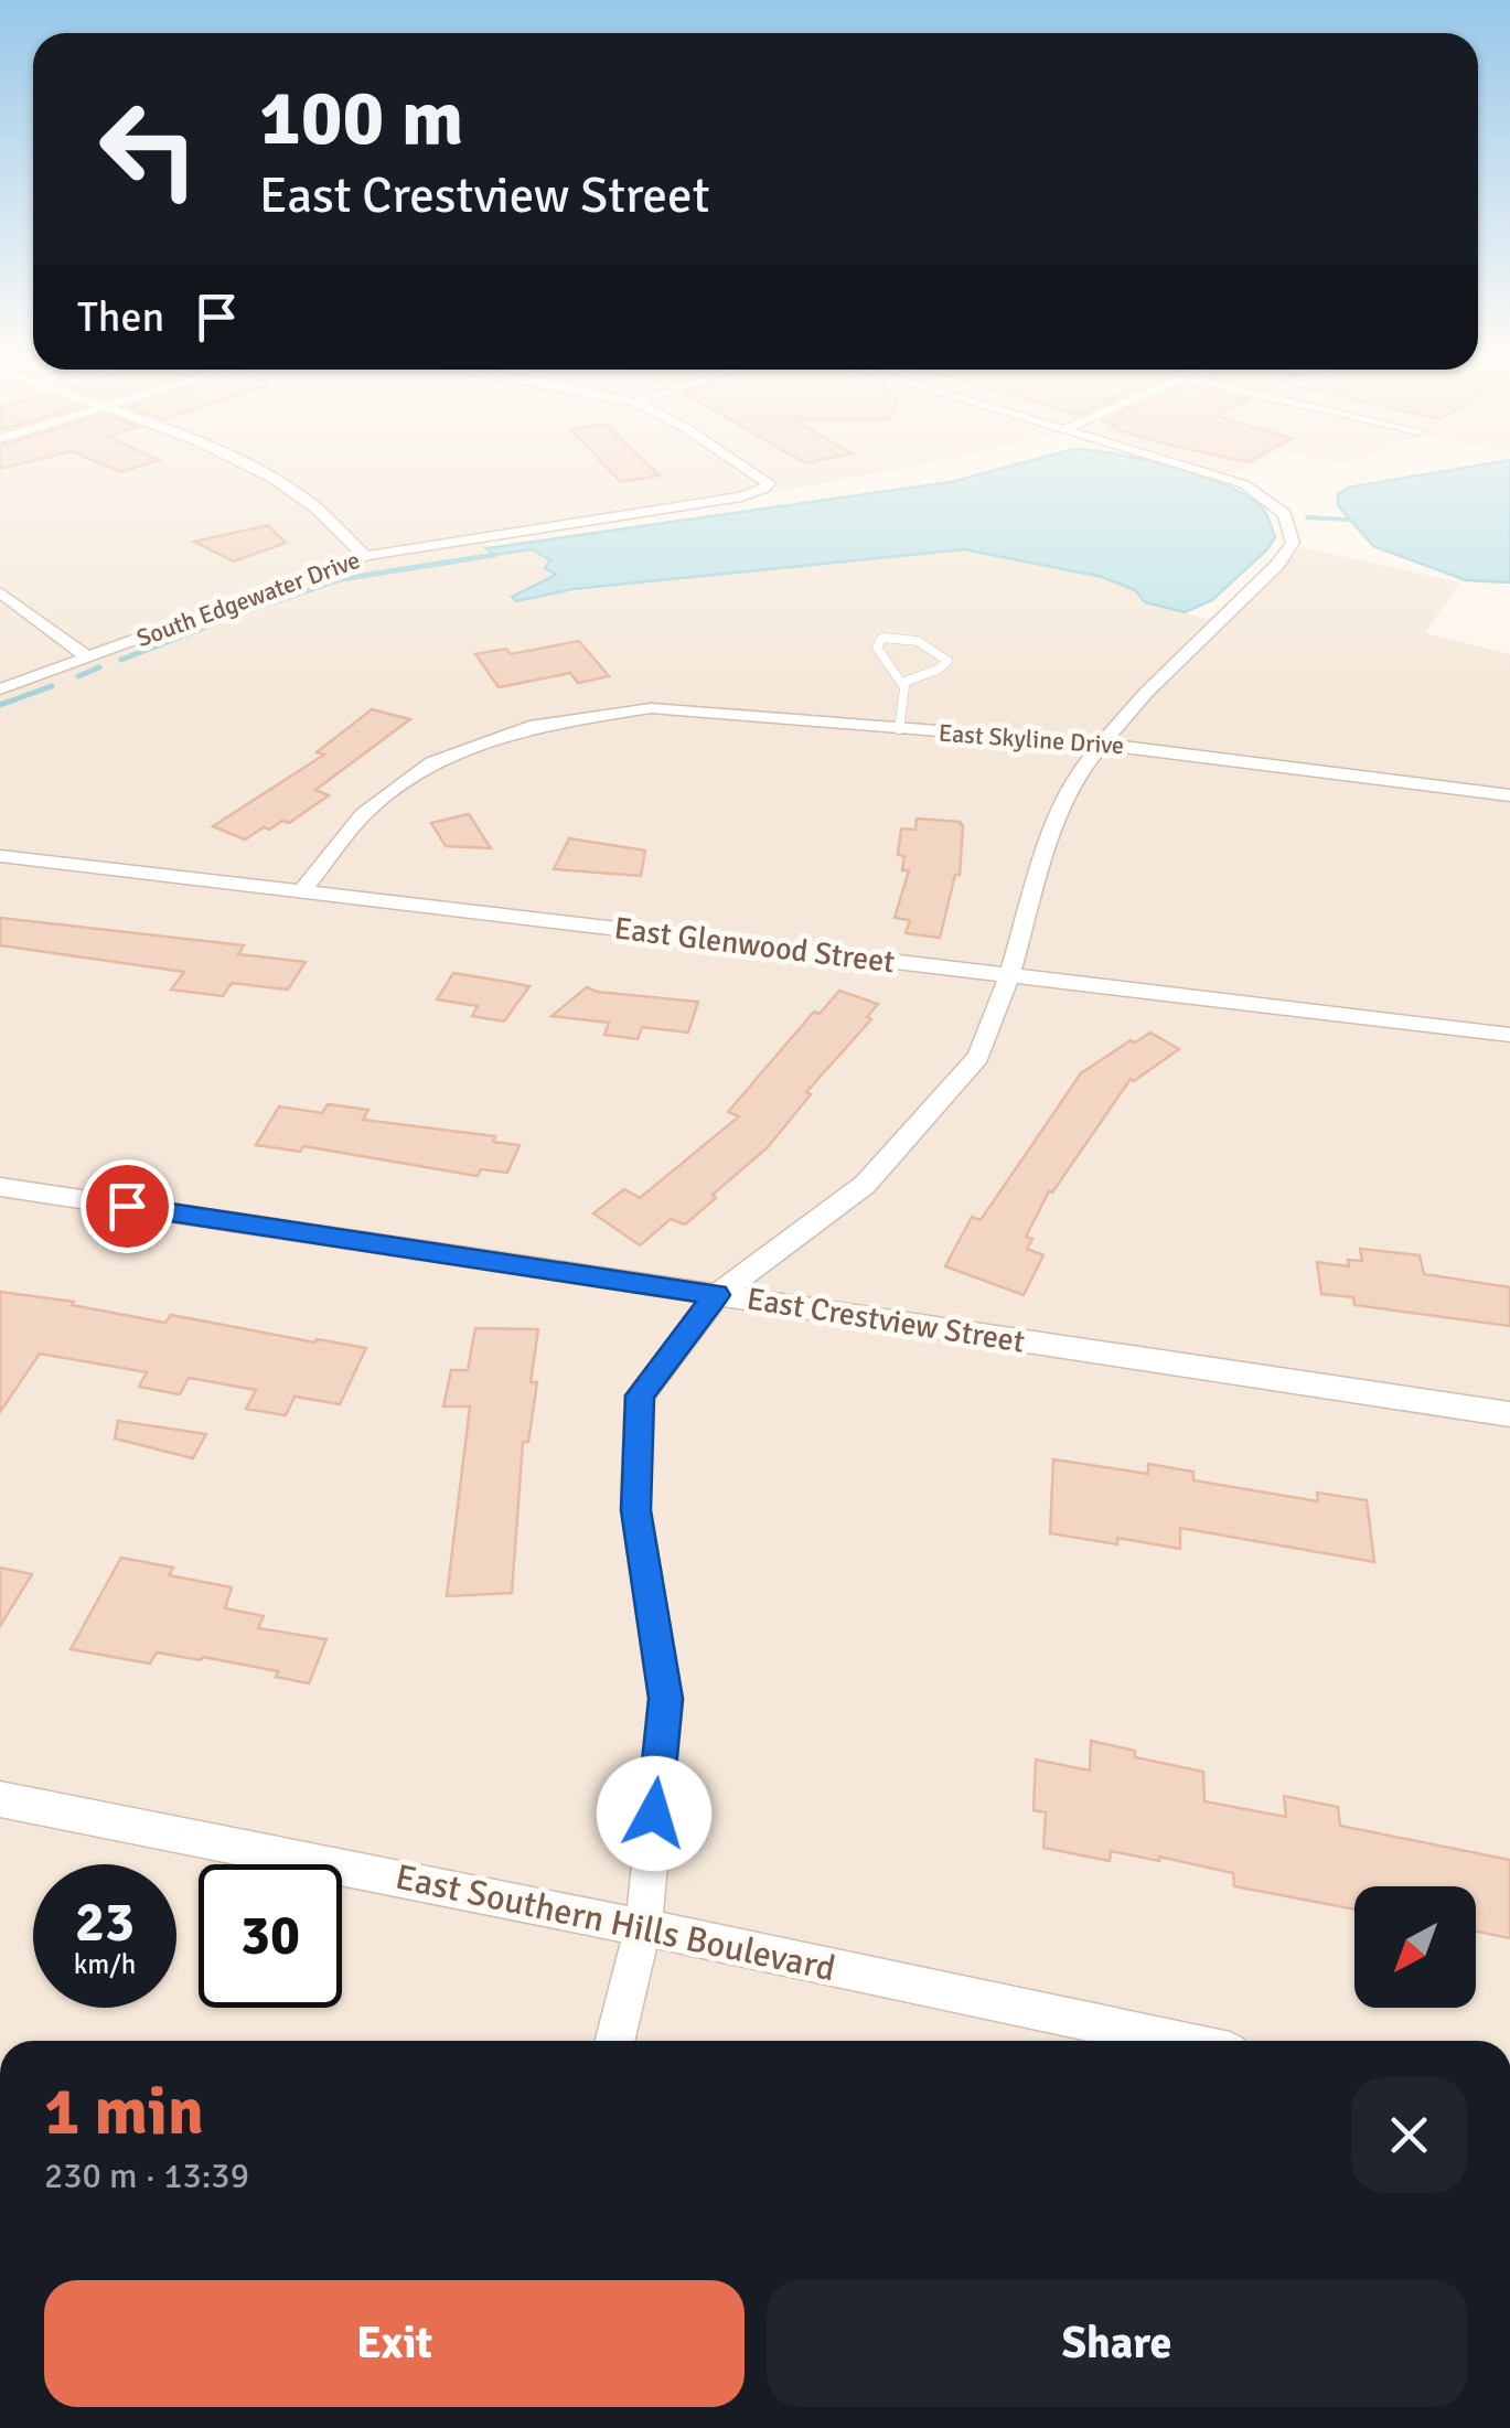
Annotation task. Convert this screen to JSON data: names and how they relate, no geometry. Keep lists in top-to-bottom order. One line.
{"streets":{"street":["South Edgewater Drive","East Skyline Drive","East Glenwood Street","East Crestview Street","East Southern Hills Boulevard"]},"crossings":[["East Skyline Drive","East Glenwood Street"]],"north":"bottom left","page":{"turn":["100 m","East Crestview Street"],"then":"Then","speed":"23 km/h","limit":"30","heading":["1 min","230 m · 13:39"],"buttons":["Exit","Share"]}}
